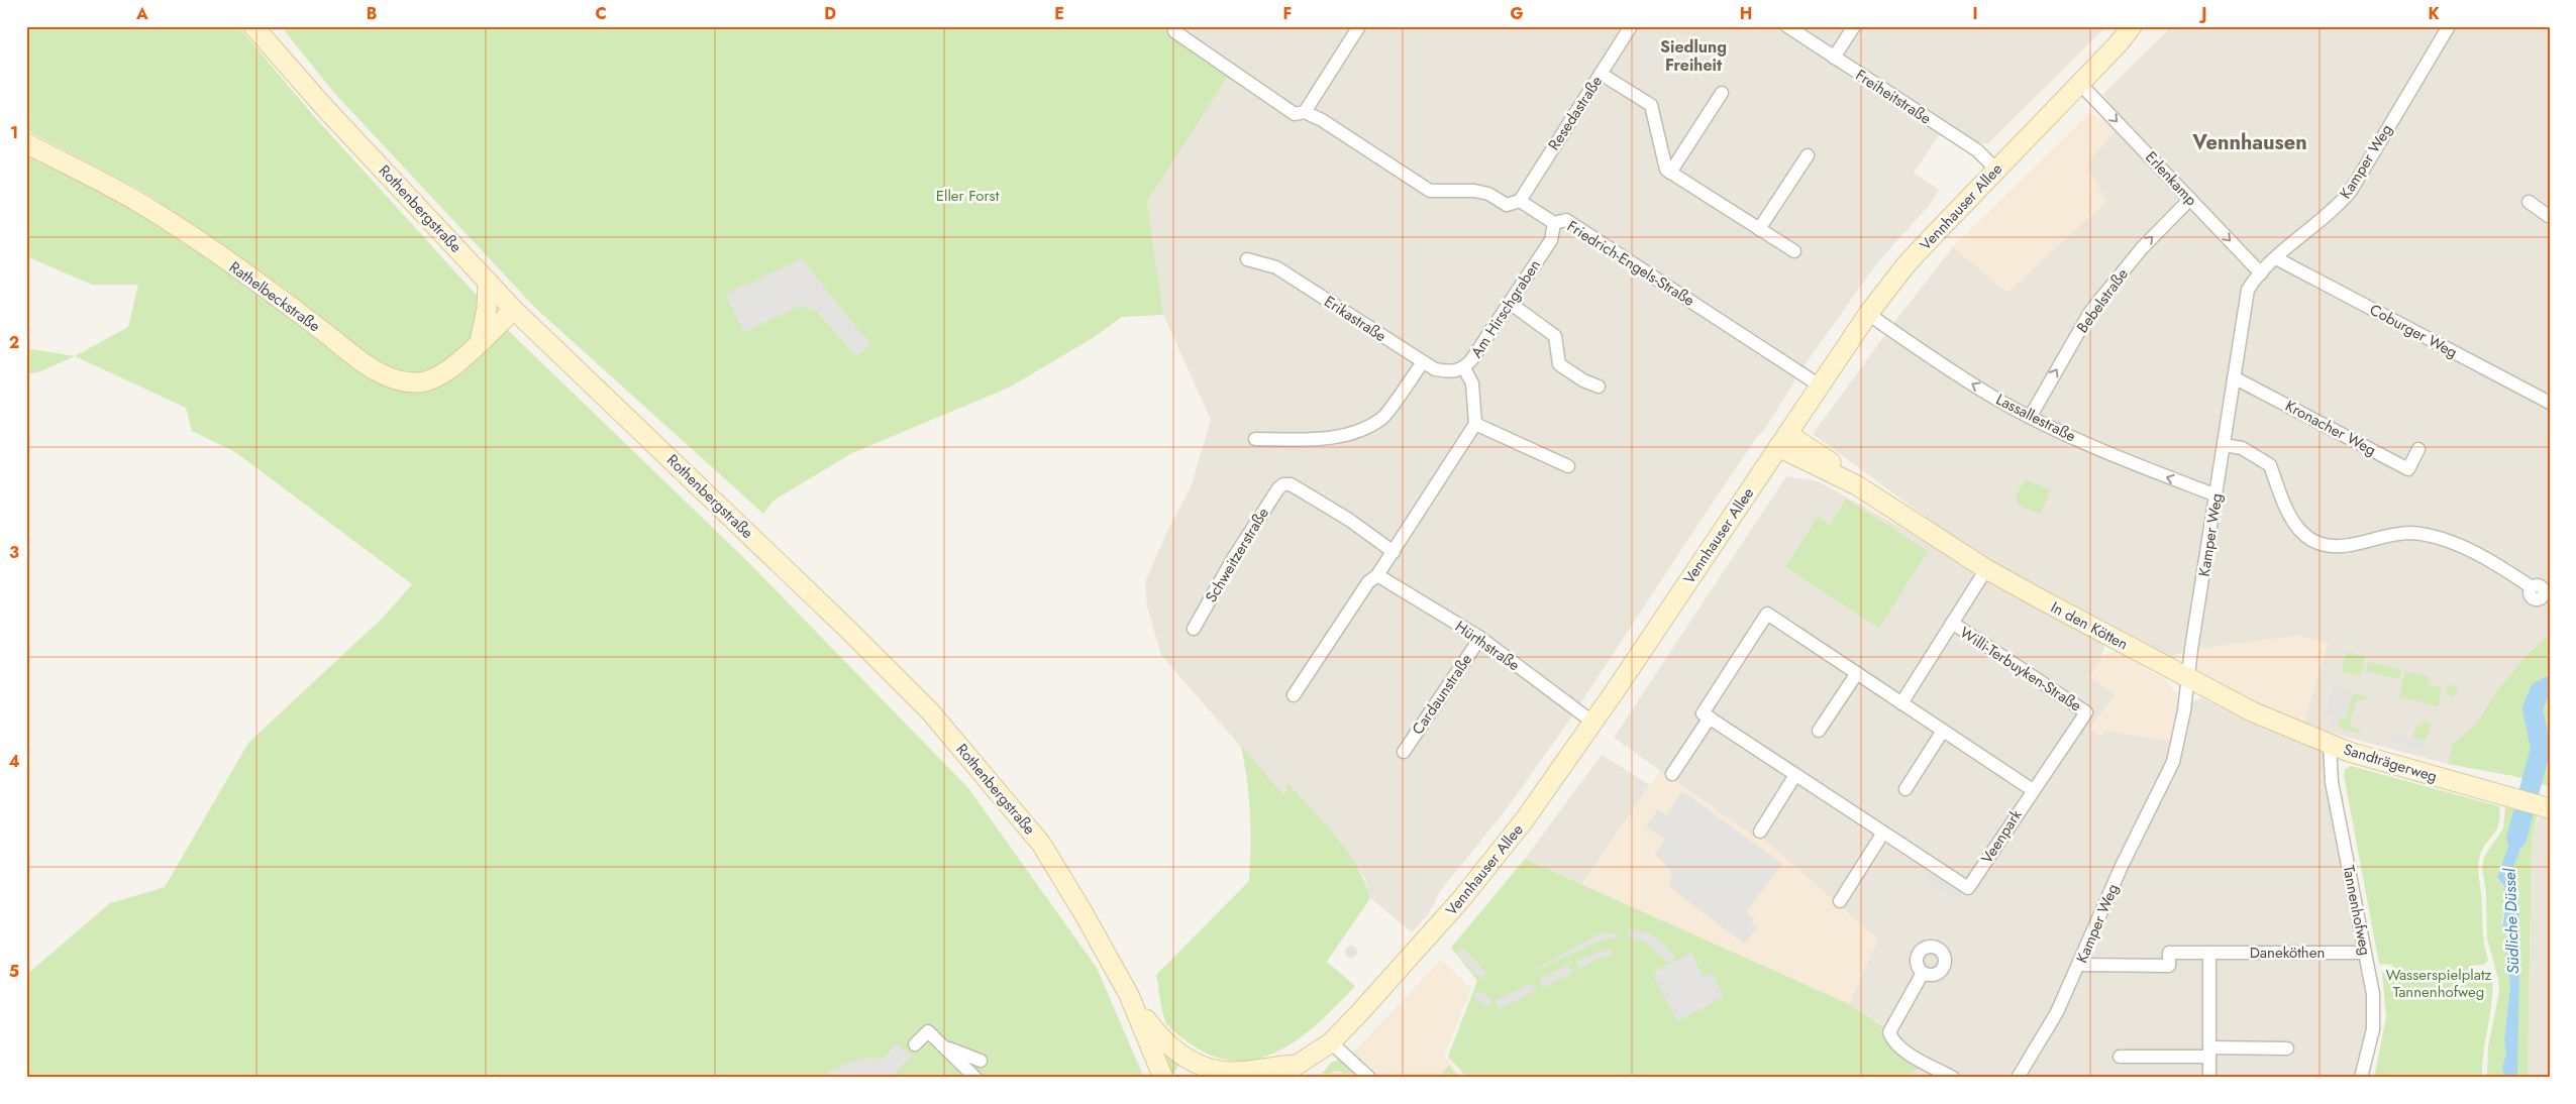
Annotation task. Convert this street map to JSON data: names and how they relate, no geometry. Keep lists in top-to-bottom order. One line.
{"streets":{"main road":["Vennhauser Allee","Rothenbergstraße","Rathelbeckstraße","In den Kötten","Sandträgerweg"],"street":["Freiheitstraße","Resedastraße","Kamper Weg","Erlenkamp","Friedrich-Engels-Straße","Bebelstraße","Am Hirschgraben","Erikastraße","Coburger Weg","Lassallestraße","Kronacher Weg","Schweitzerstraße","Hürthstraße","Willi-Terbuyken-Straße","Cardaunstraße","Veenpark","Tannenhofweg","Daneköthen"]},"crossings":[["Freiheitstraße","Vennhauser Allee"],["Resedastraße","Friedrich-Engels-Straße"],["Kamper Weg","Erlenkamp"],["Kamper Weg","Coburger Weg"],["Kamper Weg","Lassallestraße"],["Kamper Weg","Kronacher Weg"],["Kamper Weg","In den Kötten"],["Kamper Weg","Daneköthen"],["Erlenkamp","Vennhauser Allee"],["Erlenkamp","Bebelstraße"],["Vennhauser Allee","Rothenbergstraße"],["Vennhauser Allee","Friedrich-Engels-Straße"],["Vennhauser Allee","Lassallestraße"],["Vennhauser Allee","In den Kötten"],["Vennhauser Allee","Hürthstraße"],["Rothenbergstraße","Rathelbeckstraße"],["Friedrich-Engels-Straße","Am Hirschgraben"],["Bebelstraße","Lassallestraße"],["Am Hirschgraben","Erikastraße"],["In den Kötten","Sandträgerweg"],["In den Kötten","Tannenhofweg"],["Hürthstraße","Cardaunstraße"],["Willi-Terbuyken-Straße","Veenpark"],["Sandträgerweg","Tannenhofweg"],["Tannenhofweg","Daneköthen"]],"one_way":["Erlenkamp","Bebelstraße","Lassallestraße"],"districts":["Siedlung Freiheit","Vennhausen"],"water":["Südliche Düssel"],"parks":["Eller Forst","Wasserspielplatz Tannenhofweg"],"grid":{"columns":["A","B","C","D","E","F","G","H","I","J","K"],"rows":["1","2","3","4","5"]}}
